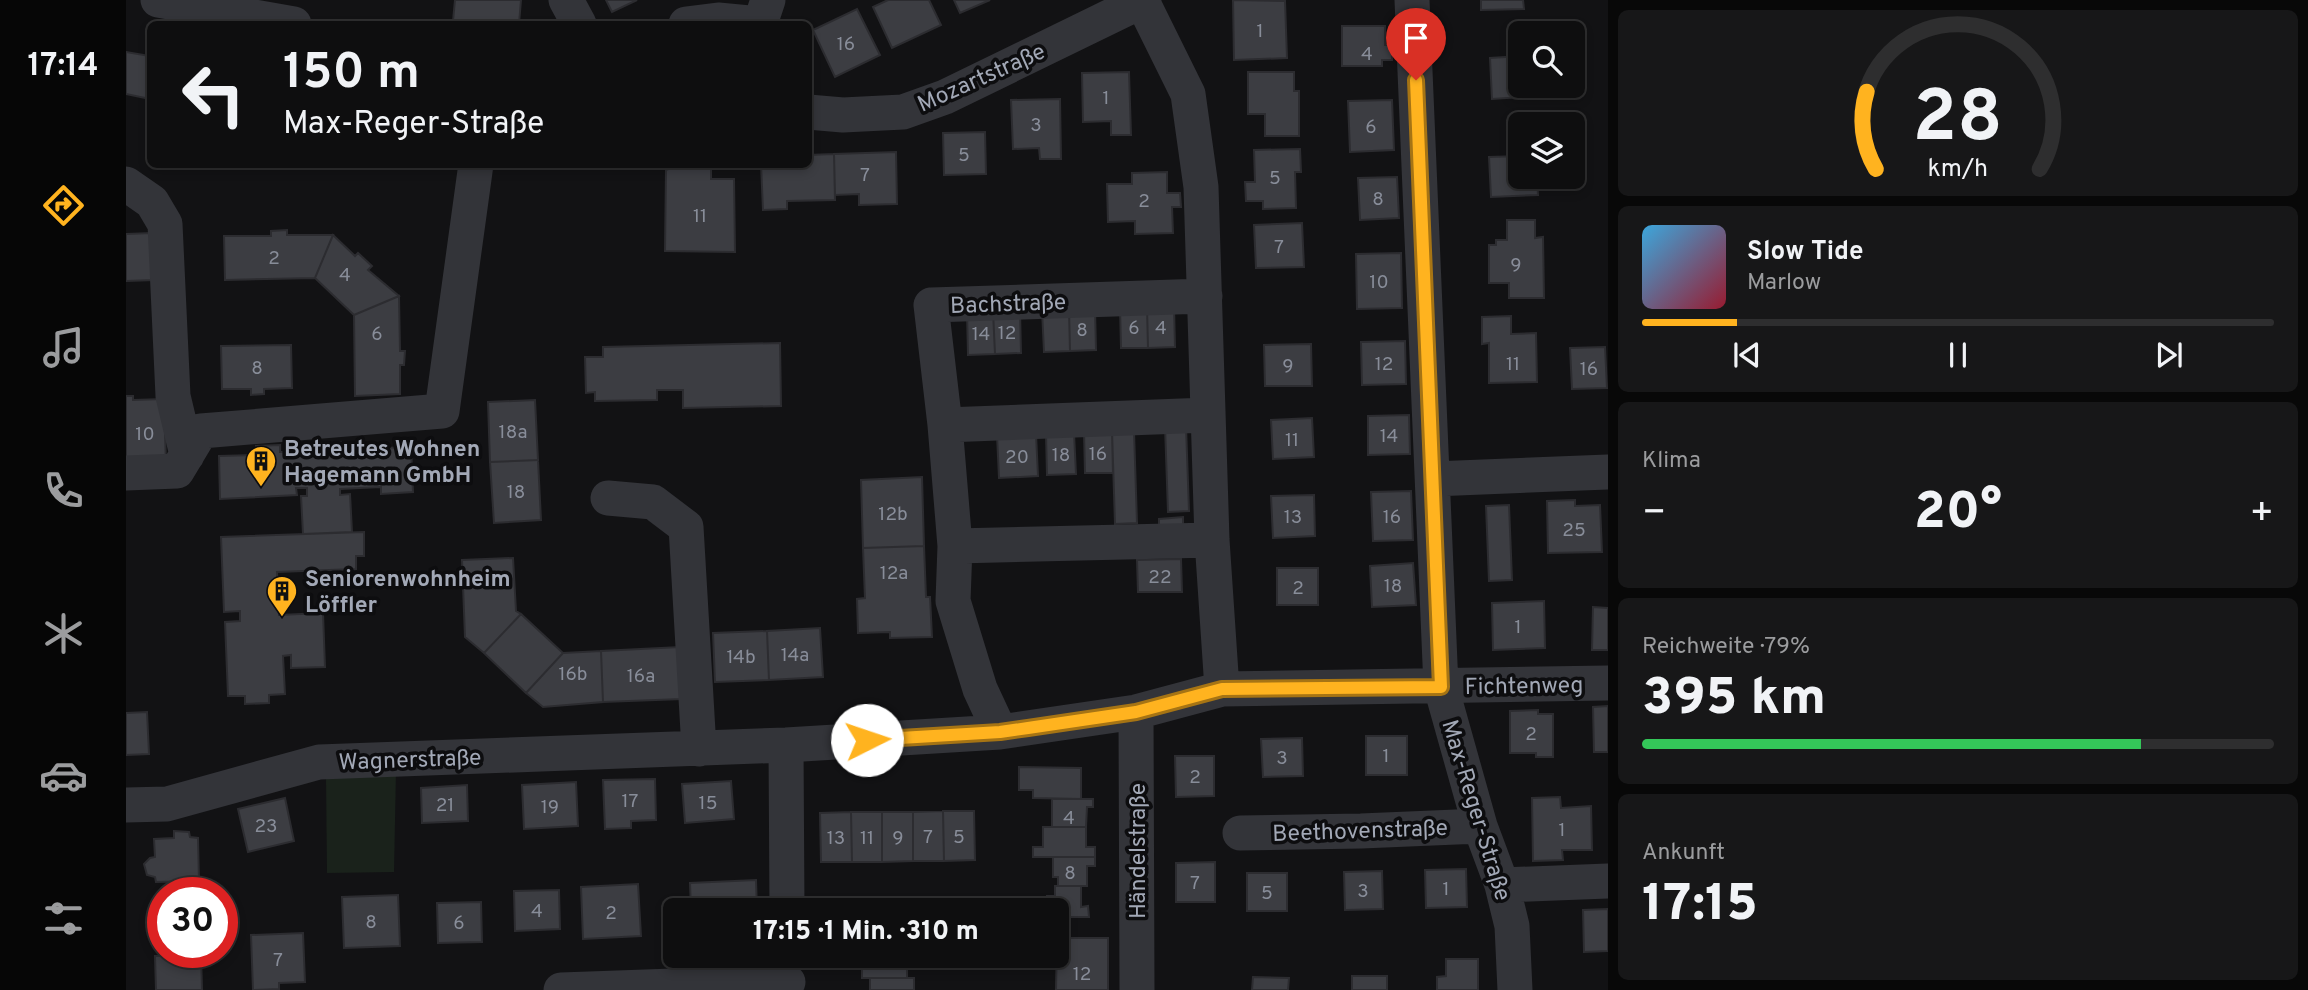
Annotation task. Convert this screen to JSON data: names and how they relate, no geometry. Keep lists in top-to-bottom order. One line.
{"streets":{"street":["Mozartstraße","Bachstraße","Fichtenweg","Wagnerstraße","Max-Reger-Straße","Beethovenstraße","Händelstraße"]},"crossings":[["Bachstraße","Wagnerstraße"],["Fichtenweg","Wagnerstraße"],["Fichtenweg","Max-Reger-Straße"],["Wagnerstraße","Max-Reger-Straße"],["Wagnerstraße","Händelstraße"],["Max-Reger-Straße","Beethovenstraße"]],"places":{"building":["Betreutes Wohnen Hagemann GmbH","Seniorenwohnheim Löffler"]},"house_numbers":["1","16","4","1","3","6","5","7","5","8","2","11","7","2","9","4","10","6","4","8","12","6","14","12","11","9","8","16","18a","10","14","11","16","18","20","18","12b","13","16","25","12a","22","18","2","1","14a","14b","16b","16a","2","1","3","2","17","15","21","19","4","23","1","7","5","13","11","9","8","7","1","3","5","4","2","8","6","7","12"],"page":{"tabs":"17:14","turn":["150 m","Max-Reger-Straße"],"song":["Slow Tide","Marlow"],"tile":["Klima",["Reichweite · 79%","395 km"],["Ankunft","17:15"]],"heat":["−","20°","+"],"limit":"30","trip":"17:15 · 1 Min. · 310 m","gauge":["28","km/h"]}}
